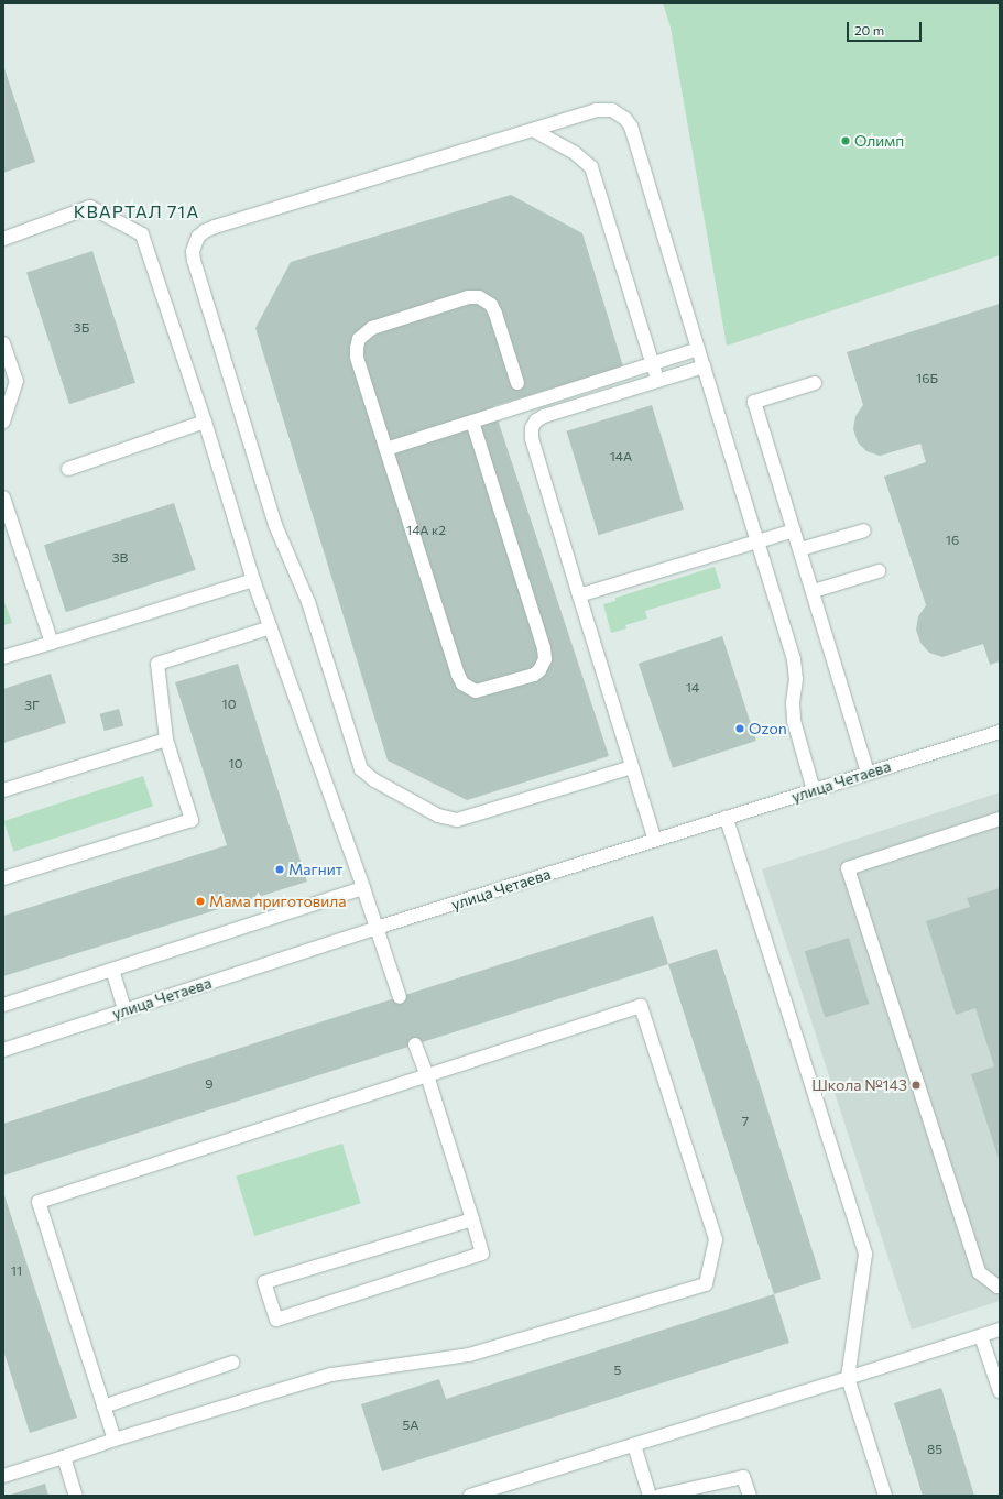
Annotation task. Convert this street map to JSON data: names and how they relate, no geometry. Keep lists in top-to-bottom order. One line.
{"streets":{"street":["улица Четаева"]},"districts":["КВАРТАЛ 71А"],"places":["Олимп","Ozon","Магнит","Мама приготовила","Школа №143"],"house_numbers":["3Б","16Б","14А","14А к2","16","3В","14","10","3Г","10","9","7","11","5","5А","85"],"scale_bar":"20 m"}
